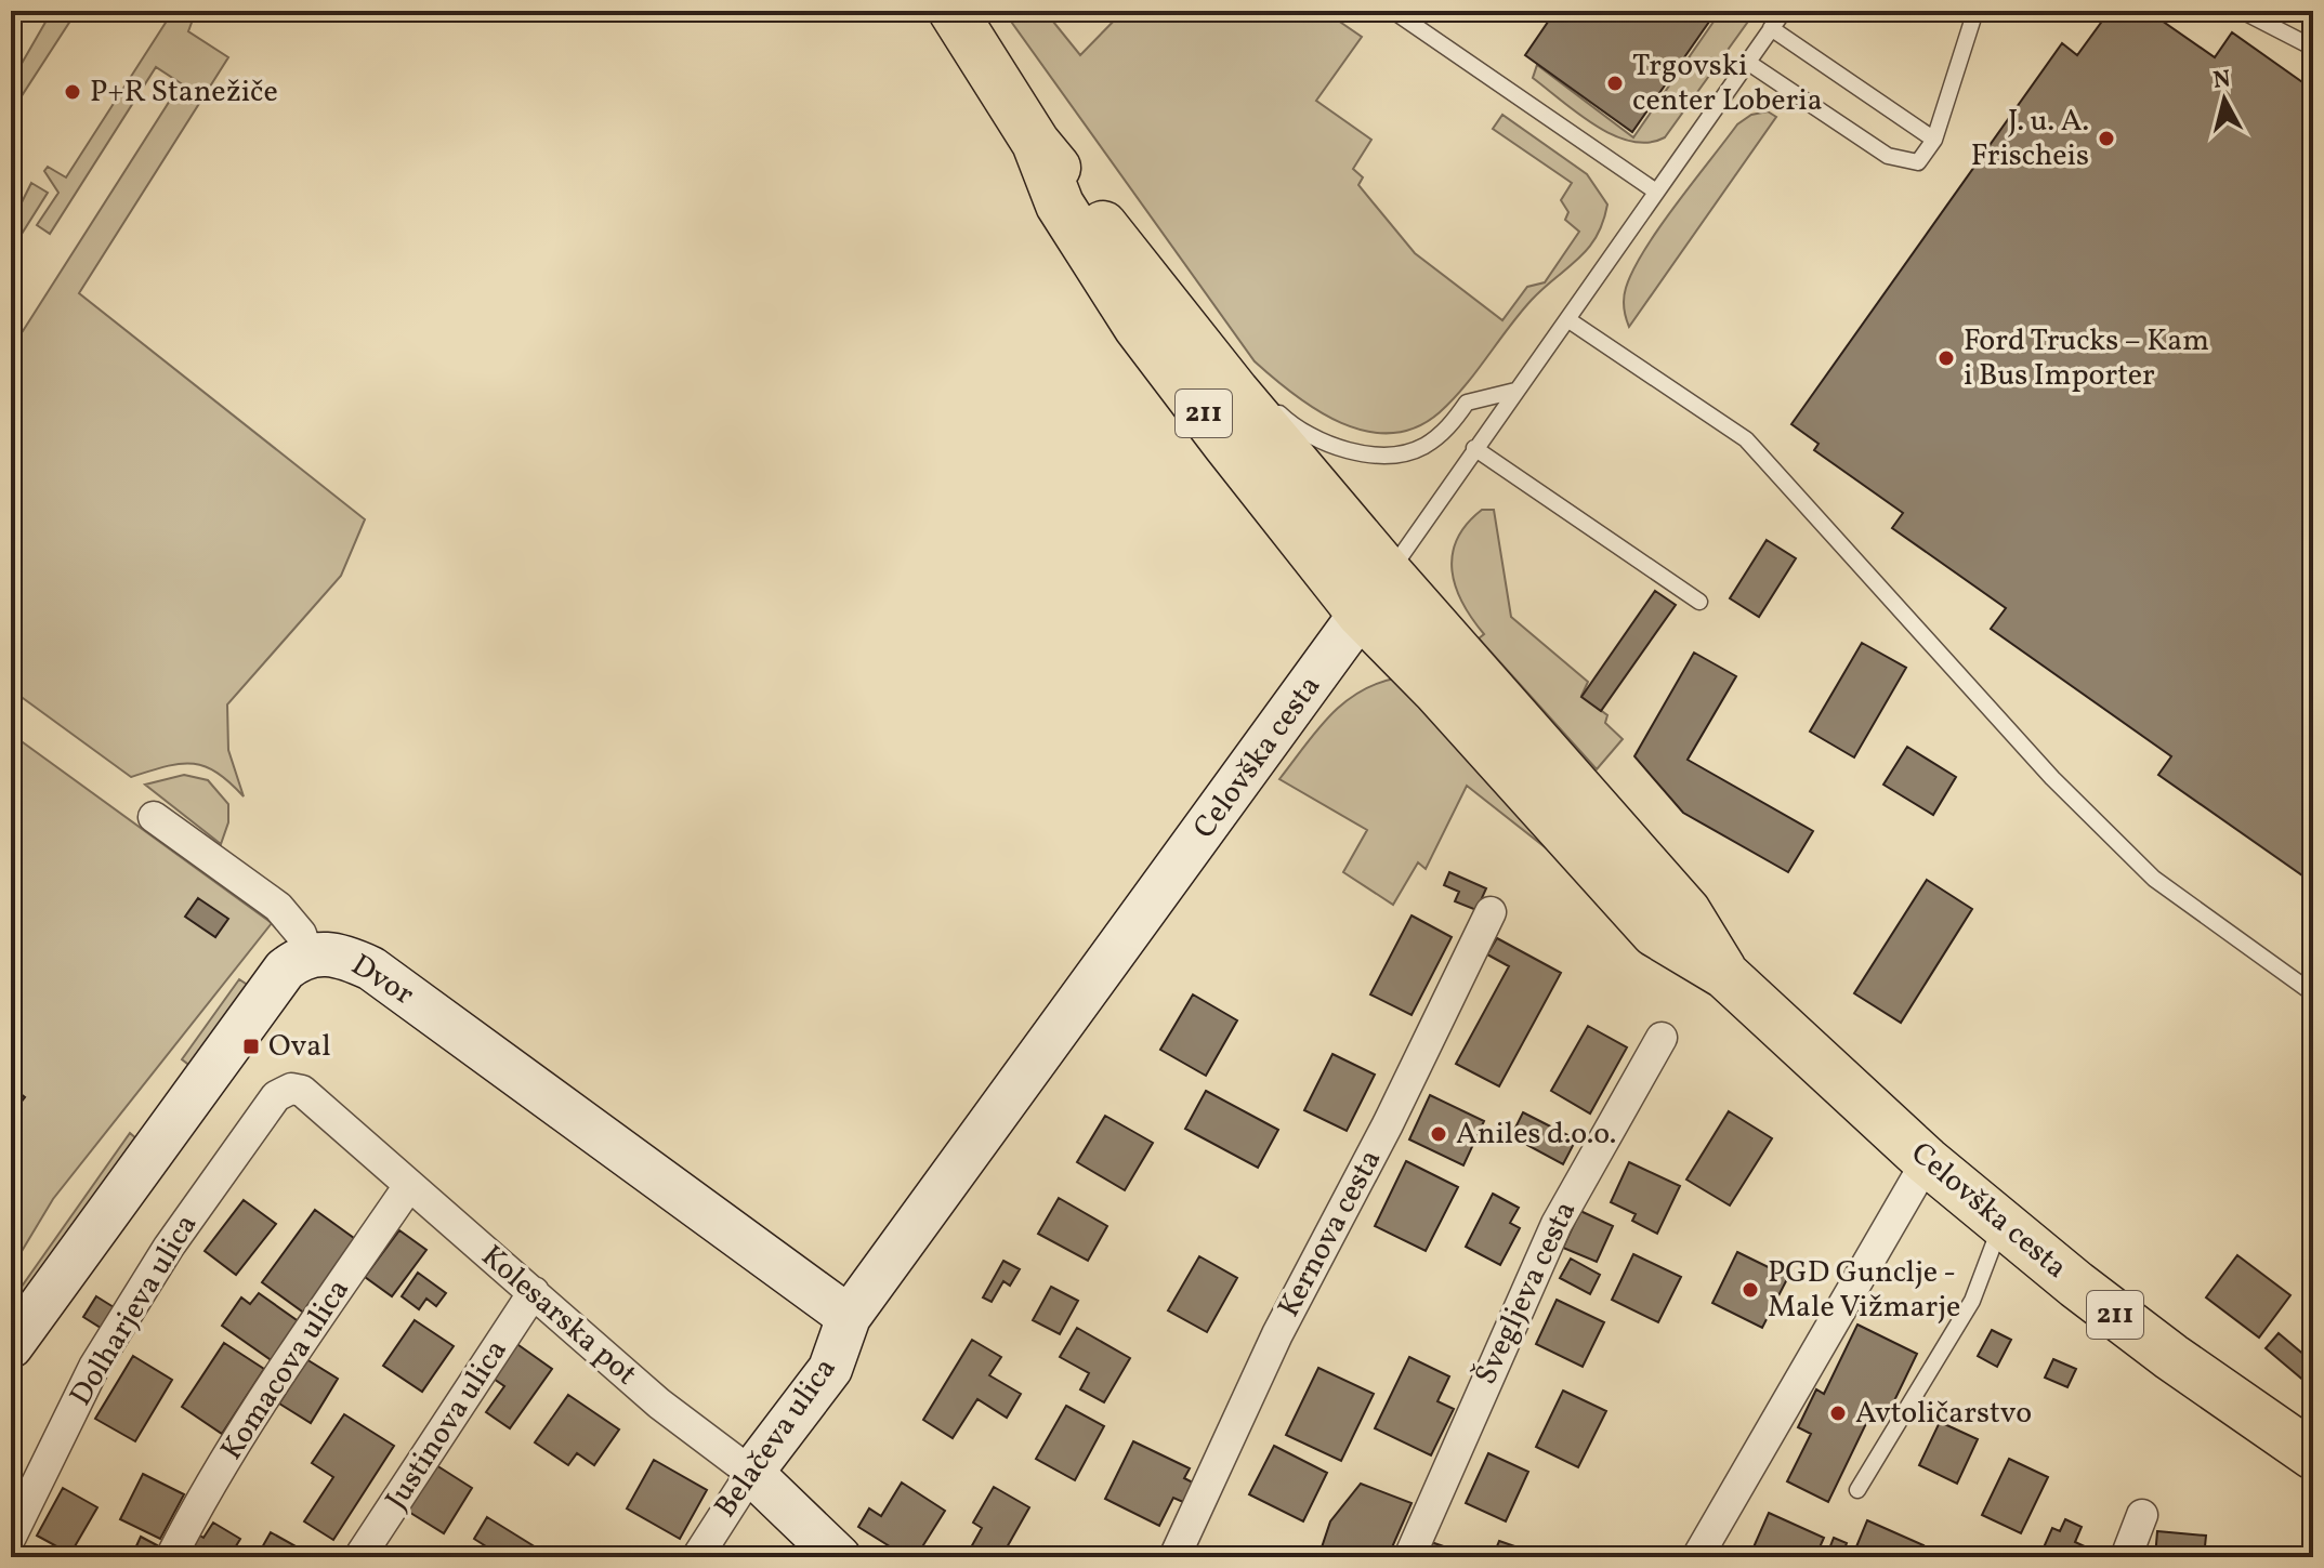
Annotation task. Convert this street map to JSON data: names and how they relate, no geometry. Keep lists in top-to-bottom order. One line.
{"streets":{"main road":["211","Celovška cesta"],"street":["Dvor","Kernova cesta","Švegljeva cesta","Dolharjeva ulica","Kolesarska pot","Komacova ulica","Justinova ulica","Belačeva ulica"]},"crossings":[["211","Celovška cesta"],["Celovška cesta","Dvor"],["Celovška cesta","Belačeva ulica"],["Dvor","Belačeva ulica"],["Dolharjeva ulica","Kolesarska pot"],["Kolesarska pot","Komacova ulica"],["Kolesarska pot","Justinova ulica"],["Kolesarska pot","Belačeva ulica"]],"places":{"other":["Trgovski center Loberia","P+R Stanežiče","J. u. A. Frischeis","Ford Trucks – Kam i Bus Importer","Aniles d.o.o.","PGD Gunclje - Male Vižmarje","Avtoličarstvo"],"transit":["Oval"]},"north":"top"}
